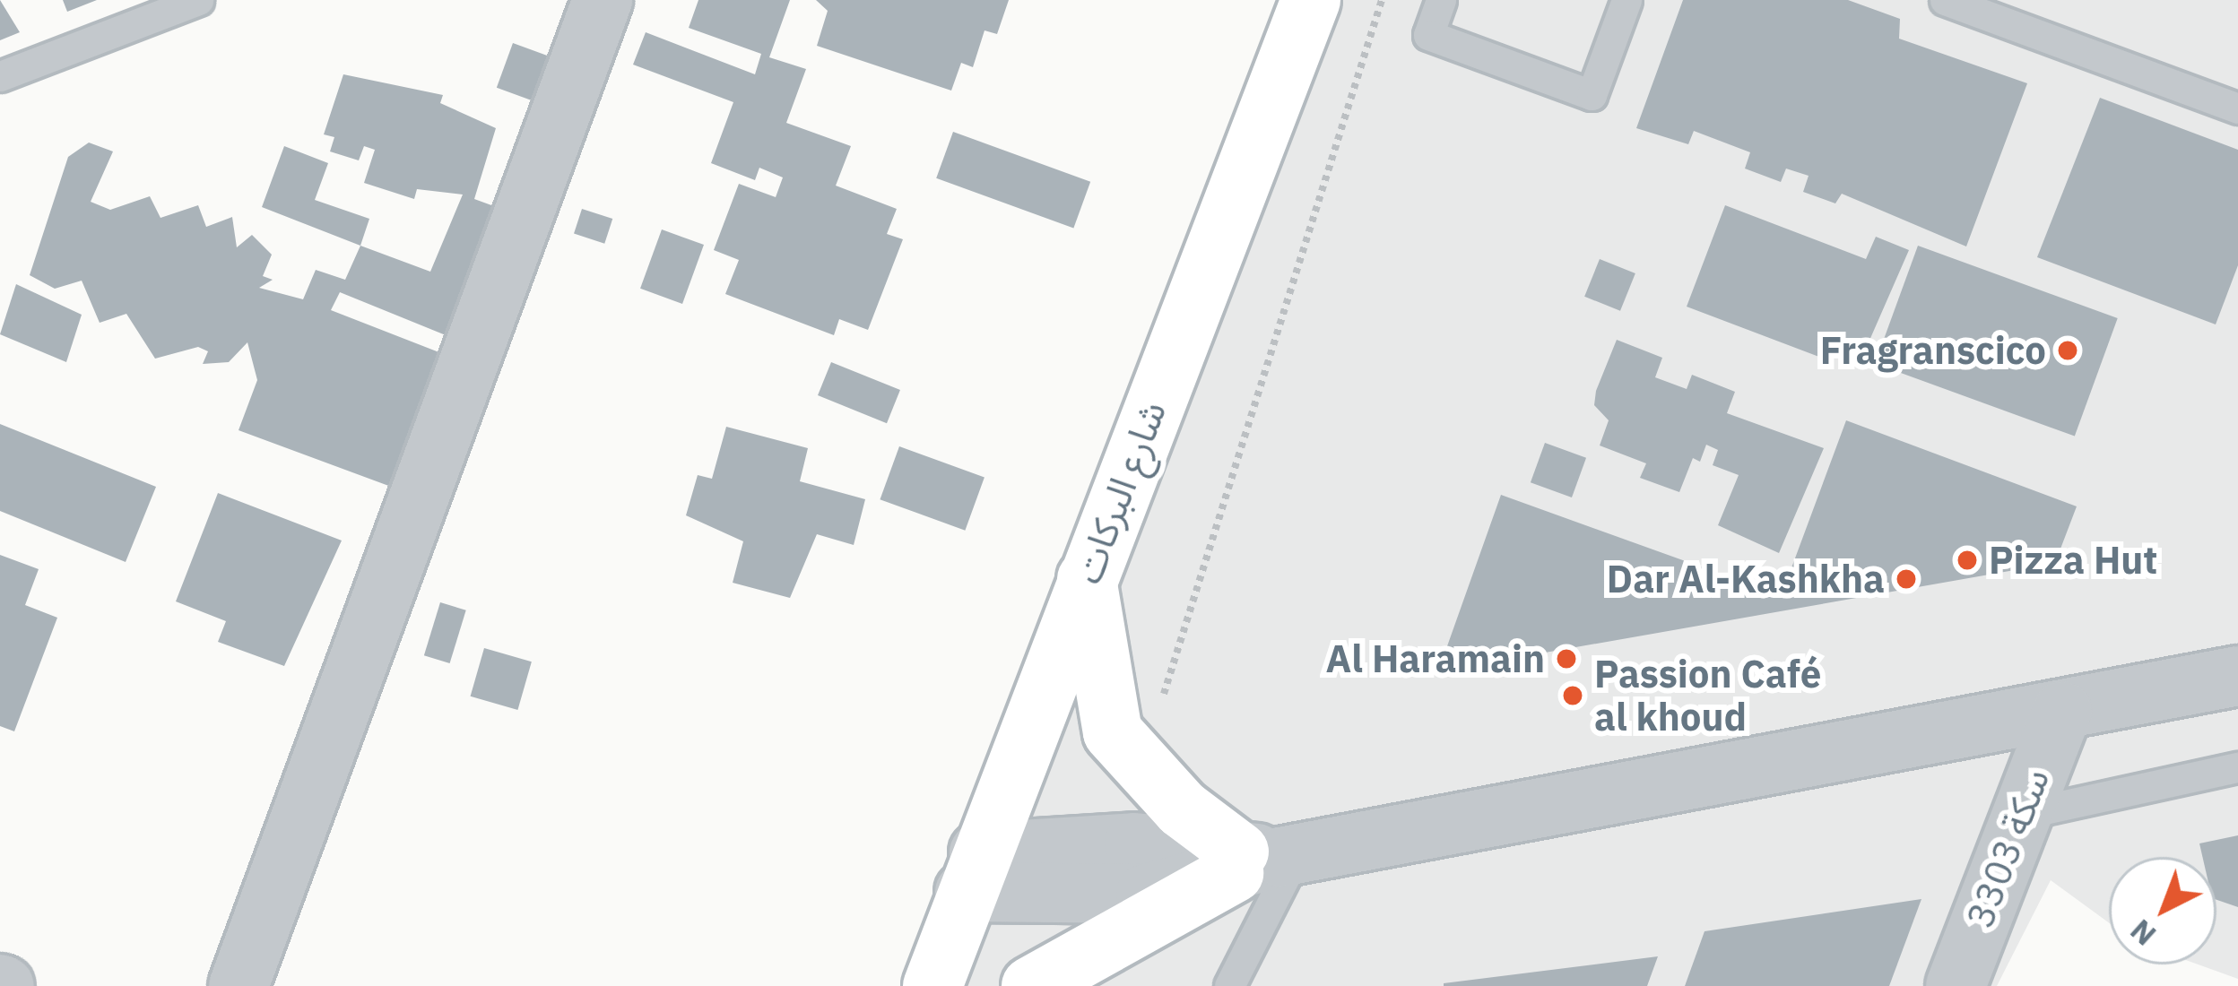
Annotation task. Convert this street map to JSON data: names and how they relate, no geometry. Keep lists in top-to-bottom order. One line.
{"streets":{"street":["شارع البركات","سكة 3303"]},"places":["Fragranscico","Pizza Hut","Dar Al-Kashkha","Al Haramain","Passion Café al khoud"],"north":"bottom left"}
